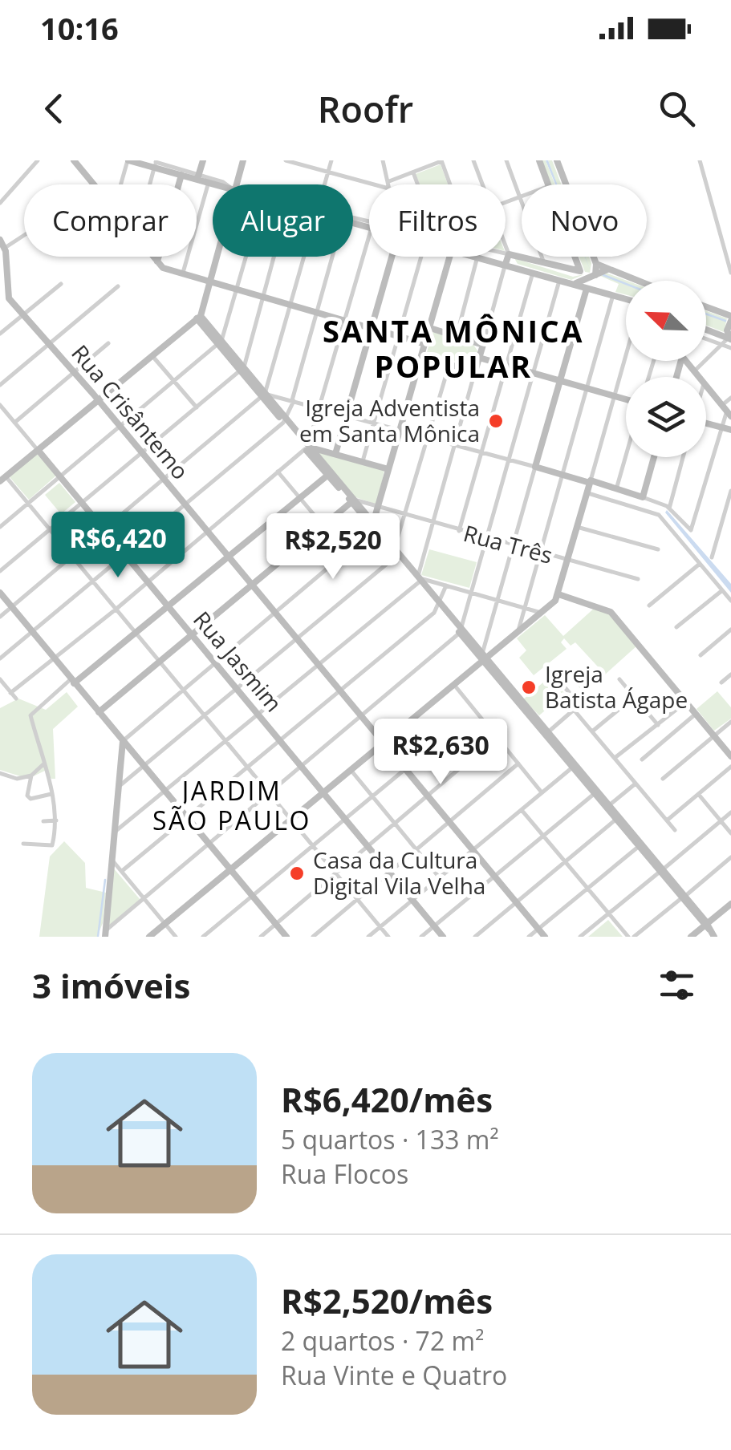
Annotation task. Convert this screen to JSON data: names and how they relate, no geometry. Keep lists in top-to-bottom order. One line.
{"streets":{"street":["Rua Crisântemo","Rua Três","Rua Jasmim"]},"districts":["SANTA MÔNICA POPULAR","JARDIM SÃO PAULO"],"places":["Igreja Adventista em Santa Mônica","Igreja Batista Ágape","Casa da Cultura Digital Vila Velha"],"north":"top left","page":{"status":"10:16","header":"Roofr","chip":["Comprar","Alugar","Filtros","Novo"],"price":["R$6,420","R$2,520","R$2,630"],"heading":"3 imóveis","list":[{"name":"R$6,420/mês","note":"5 quartos · 133 m² · Rua Flocos"},{"name":"R$2,520/mês","note":"2 quartos · 72 m² · Rua Vinte e Quatro"}]}}
